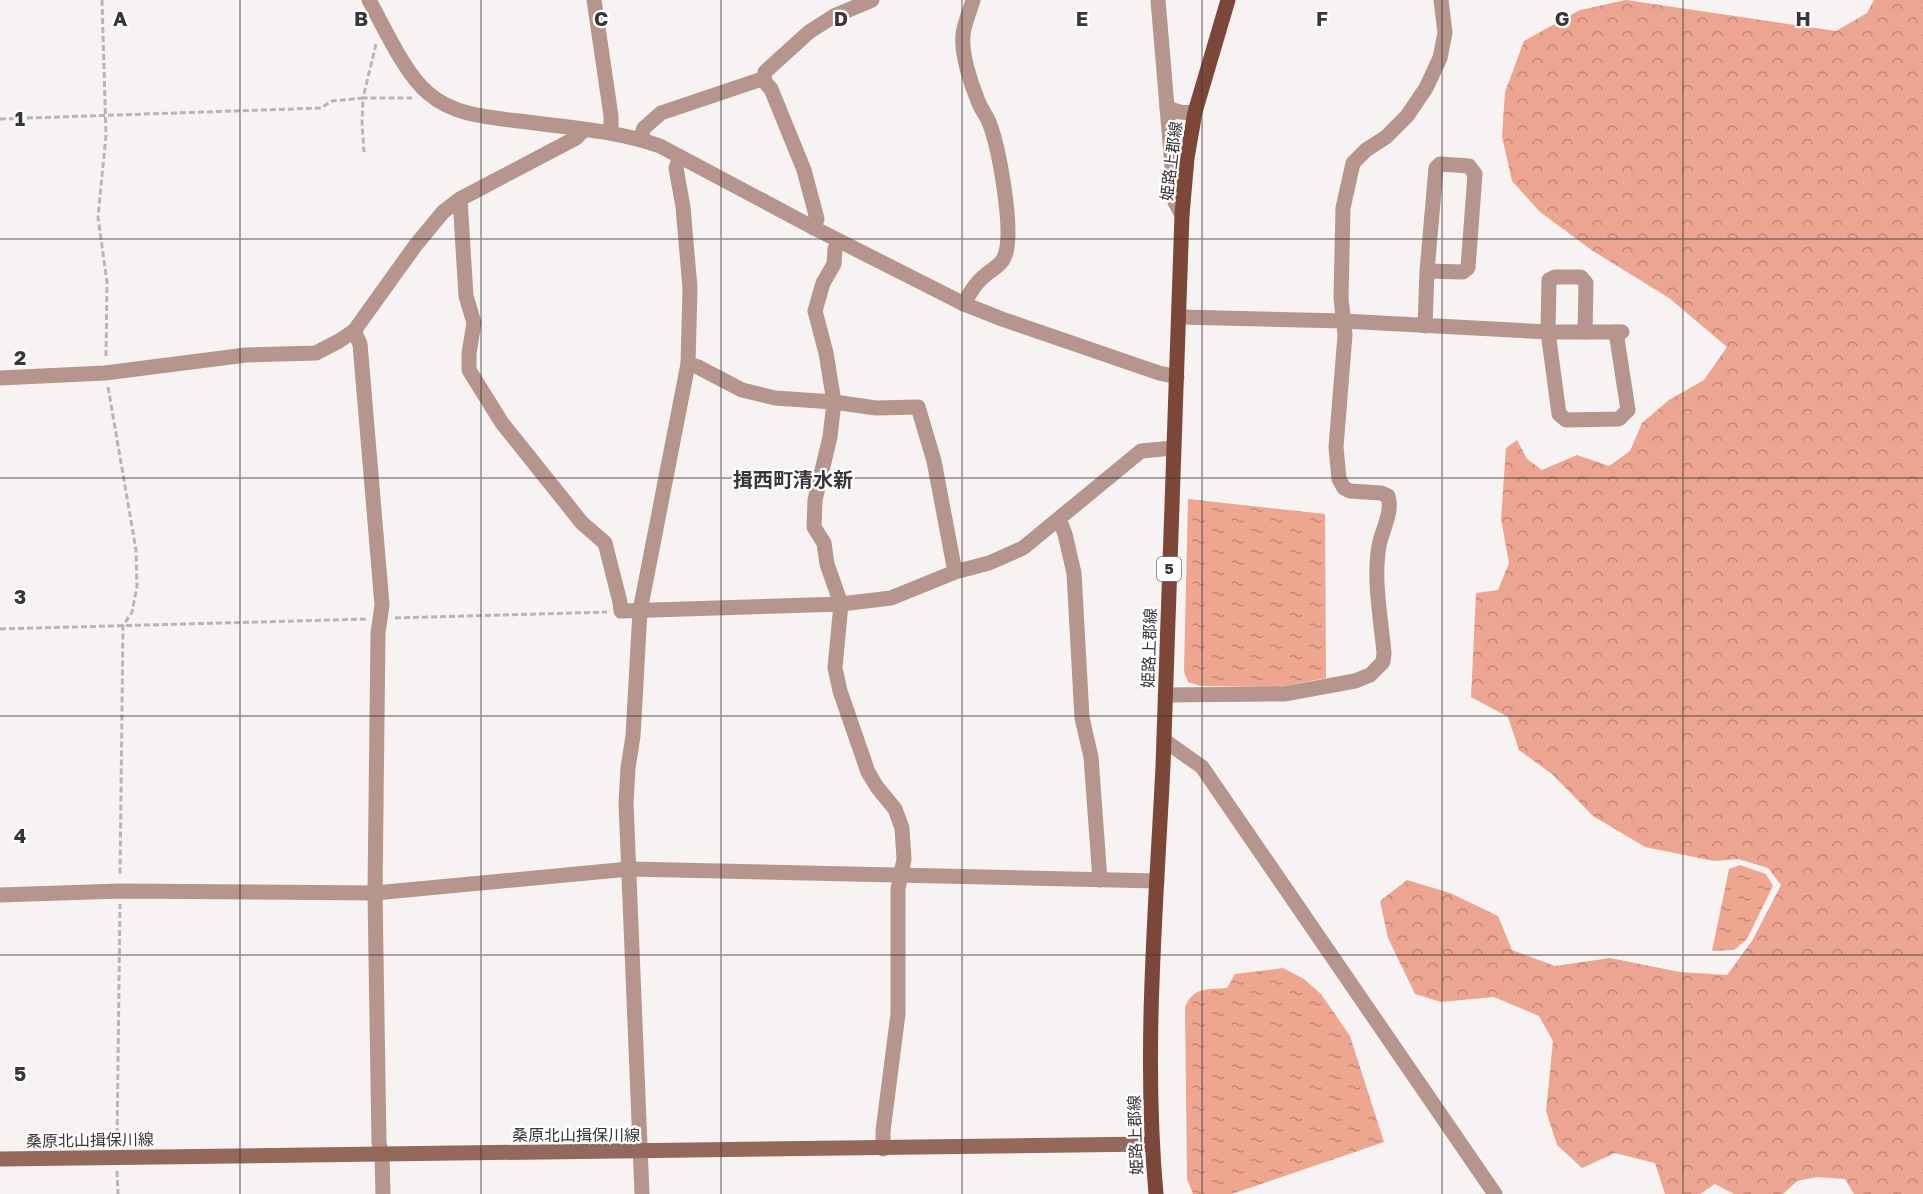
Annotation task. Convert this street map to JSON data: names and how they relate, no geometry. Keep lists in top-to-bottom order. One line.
{"streets":{"main road":["姫路上郡線","5","桑原北山揖保川線"]},"crossings":[["姫路上郡線","桑原北山揖保川線"]],"districts":["揖西町清水新"],"grid":{"columns":["A","B","C","D","E","F","G","H"],"rows":["1","2","3","4","5"]}}
